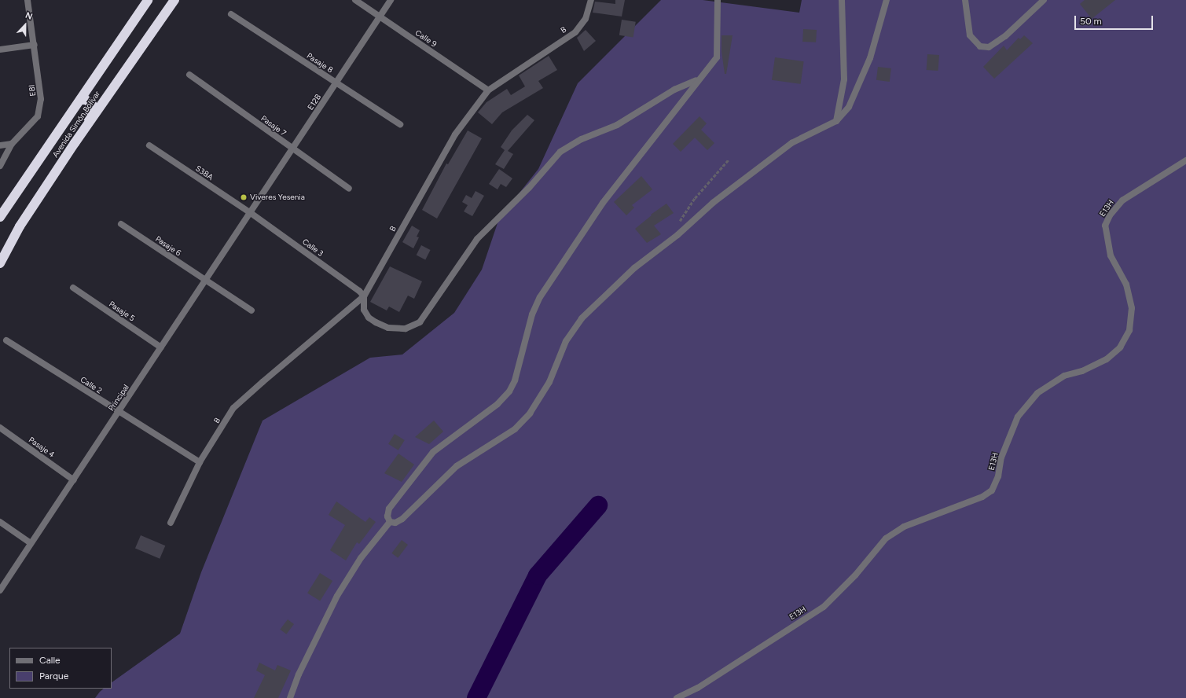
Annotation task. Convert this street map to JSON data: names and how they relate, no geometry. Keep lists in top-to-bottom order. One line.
{"streets":{"highway":["Avenida Simón Bolívar"],"street":["B","Calle 9","Pasaje 8","E8I","E12B","Pasaje 7","S38A","E13H","Pasaje 6","Calle 3","Pasaje 5","Calle 2","Principal","Pasaje 4"]},"crossings":[["B","Calle 9"],["B","Calle 3"],["B","Calle 2"],["Calle 9","E12B"],["Pasaje 8","E12B"],["E12B","Pasaje 7"],["E12B","S38A"],["E12B","Calle 3"],["E12B","Principal"],["S38A","Calle 3"],["S38A","Principal"],["Pasaje 6","Principal"],["Calle 3","Principal"],["Pasaje 5","Principal"],["Calle 2","Principal"],["Principal","Pasaje 4"]],"places":["Viveres Yesenia"],"legend":["Calle","Parque"],"scale_bar":"50 m","north":"top"}
